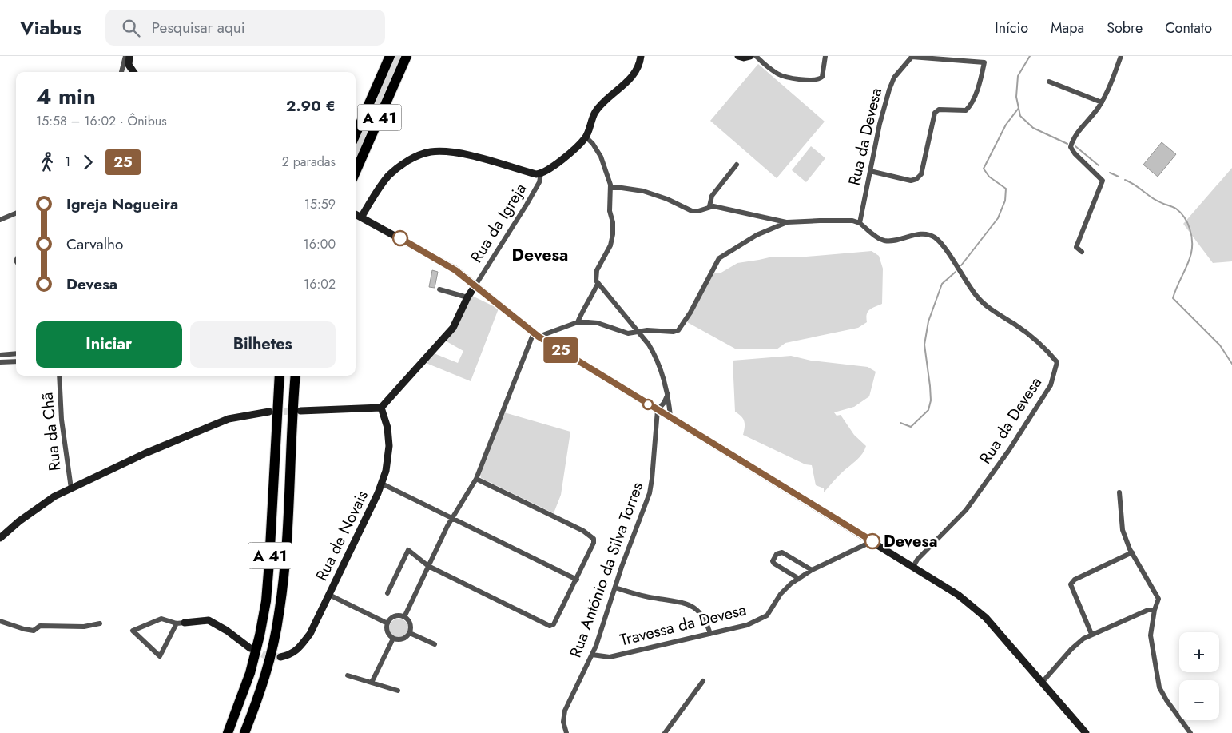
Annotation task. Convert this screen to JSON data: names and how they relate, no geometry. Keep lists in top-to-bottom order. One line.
{"streets":{"highway":["A 41"],"street":["Rua da Devesa","Rua da Igreja","Rua da Chã","Rua de Novais","Rua António da Silva Torres","Travessa da Devesa"]},"crossings":[["Rua António da Silva Torres","Travessa da Devesa"]],"districts":["Devesa"],"places":["Devesa"],"lines":["bus line 25"],"page":{"header":"Viabus","search":"Pesquisar aqui","nav":["Início","Mapa","Sobre","Contato"],"on_map":"25","heading":["4 min","15:58 – 16:02 · Ônibus","2.90 €"],"legs":["1","25","2 paradas"],"list":[{"name":"Igreja Nogueira","value":"15:59"},{"name":"Carvalho","value":"16:00"},{"name":"Devesa","value":"16:02"}],"buttons":["Iniciar","Bilhetes"],"map_buttons":["+","−"]}}
